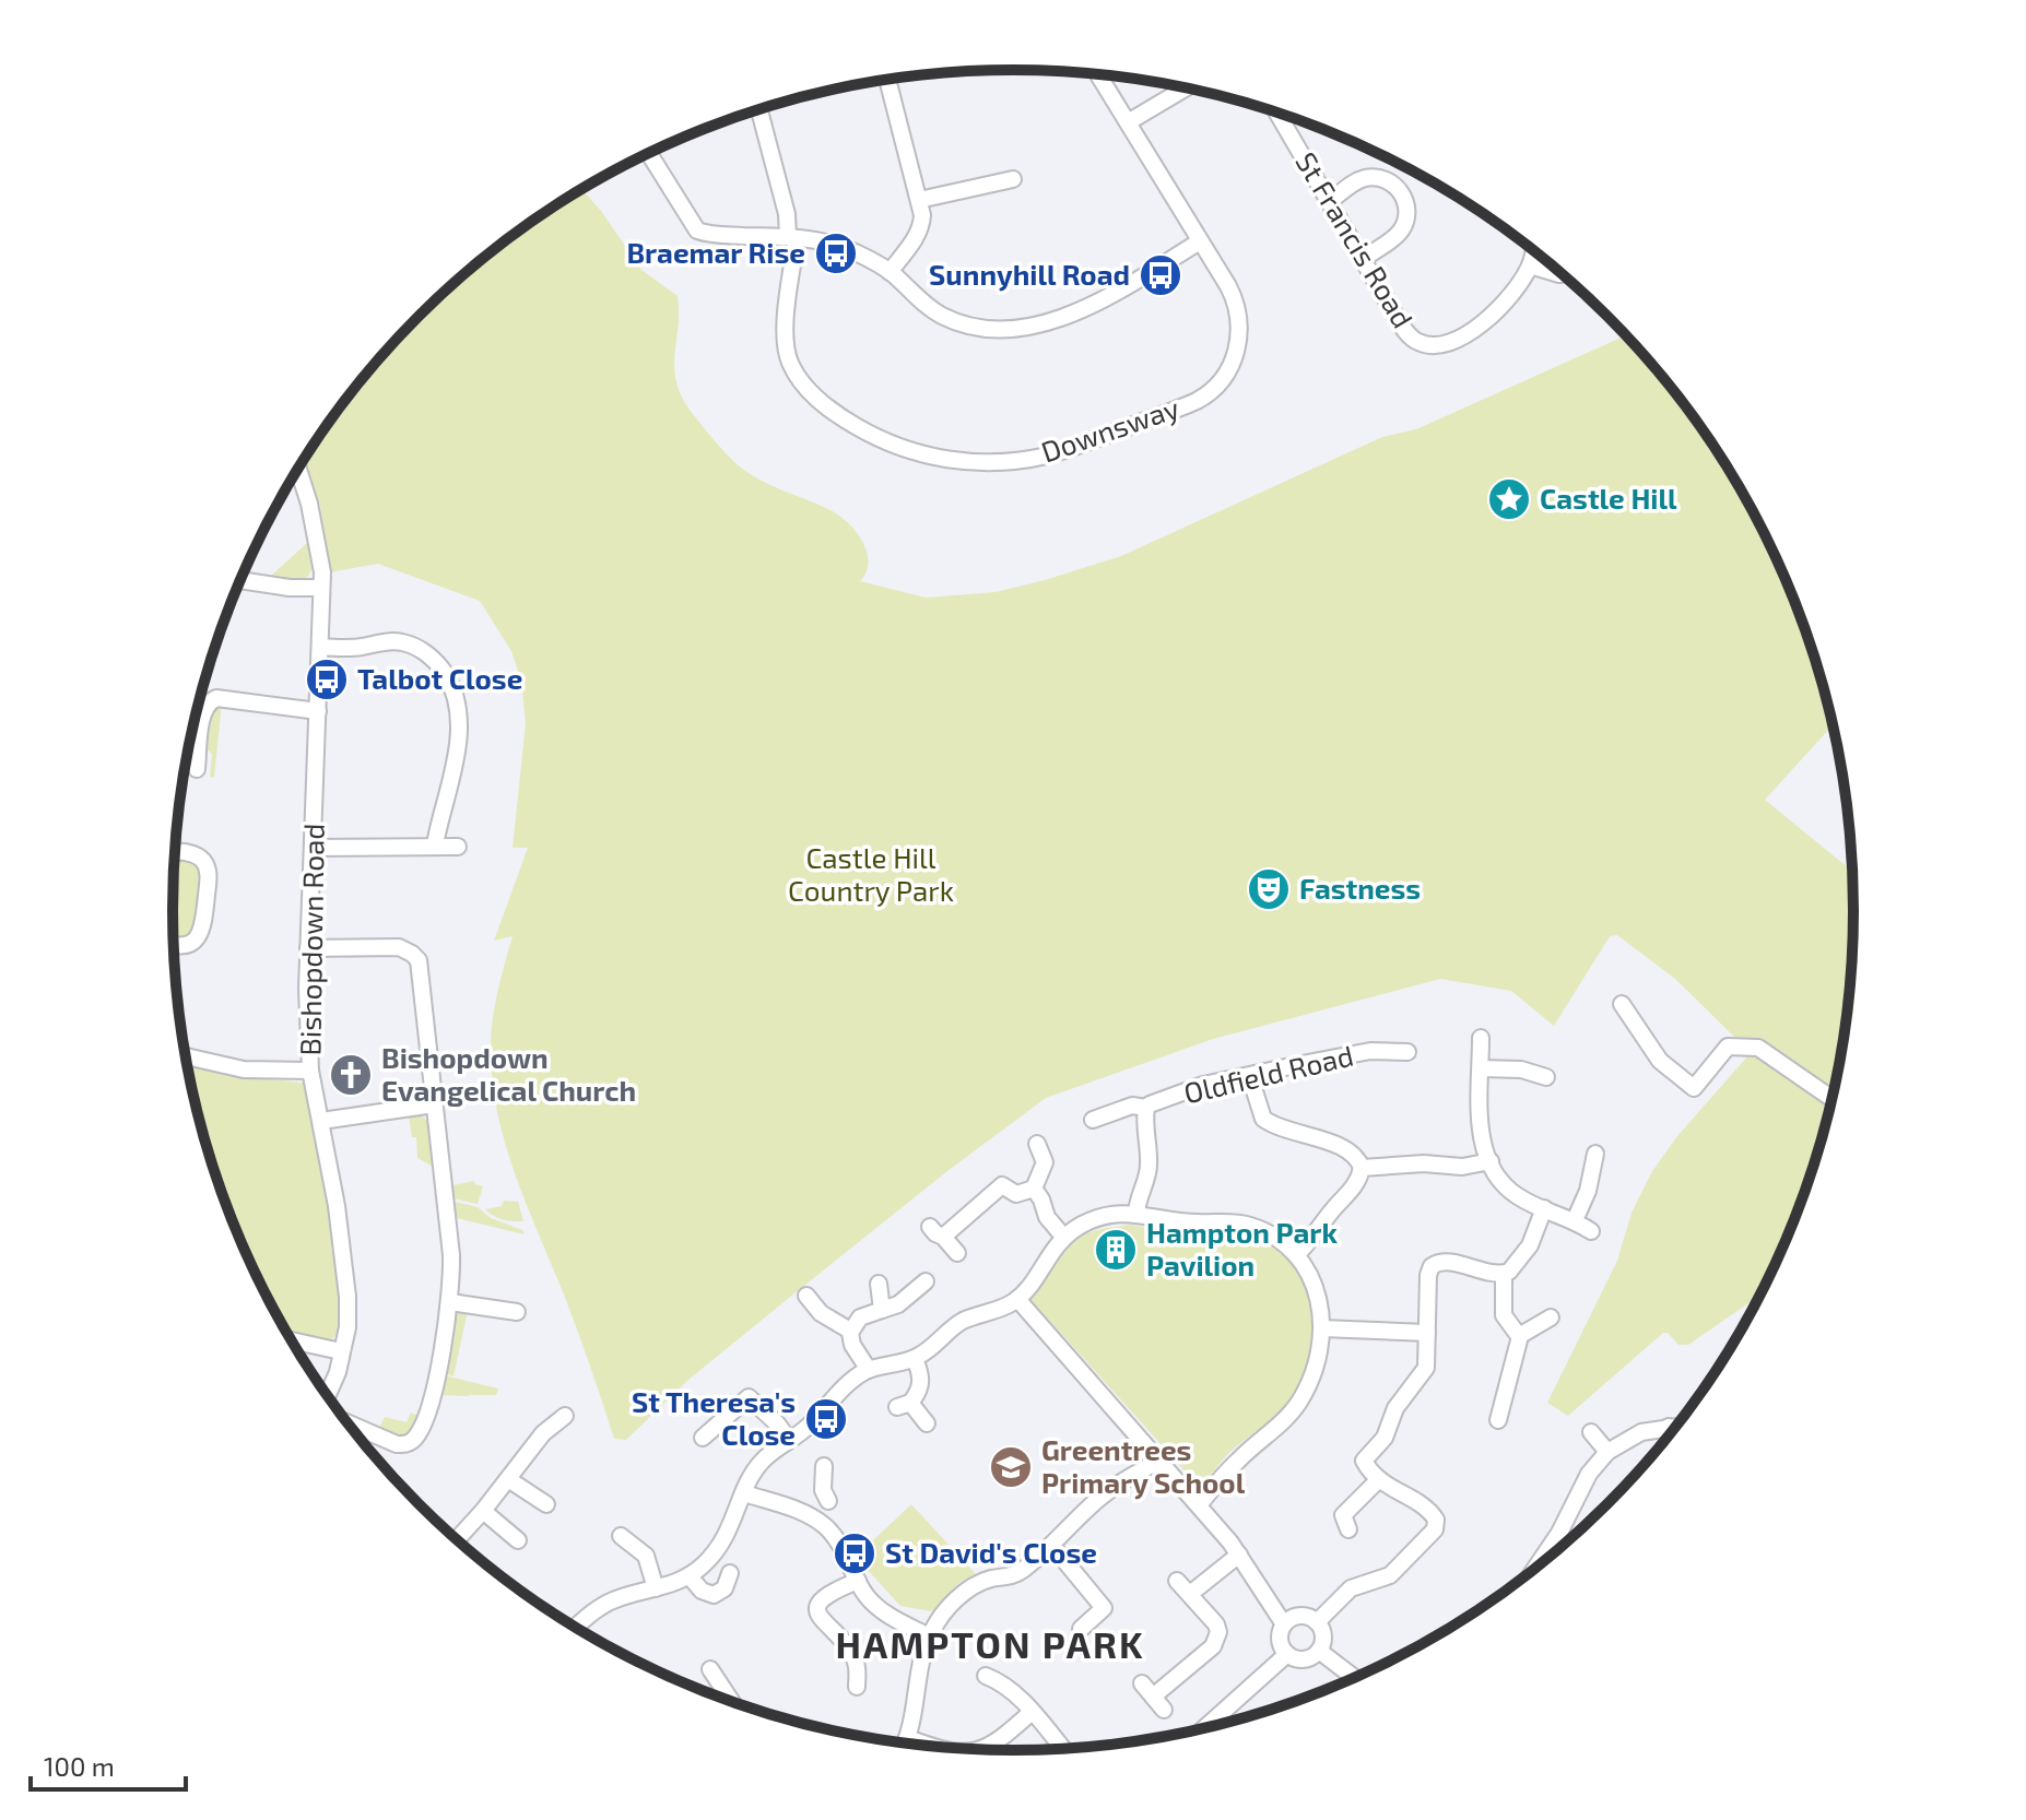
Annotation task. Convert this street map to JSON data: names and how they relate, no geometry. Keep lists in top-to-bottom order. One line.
{"streets":{"street":["St Francis Road","Downsway","Bishopdown Road","Oldfield Road"]},"districts":["HAMPTON PARK"],"parks":["Castle Hill Country Park"],"places":{"bus stop":["Braemar Rise","Sunnyhill Road","Talbot Close","St Theresa's Close","St David's Close"],"place":["Castle Hill"],"theatre":["Fastness"],"church":["Bishopdown Evangelical Church"],"building":["Hampton Park Pavilion"],"school or university":["Greentrees Primary School"]},"scale_bar":"100 m"}
